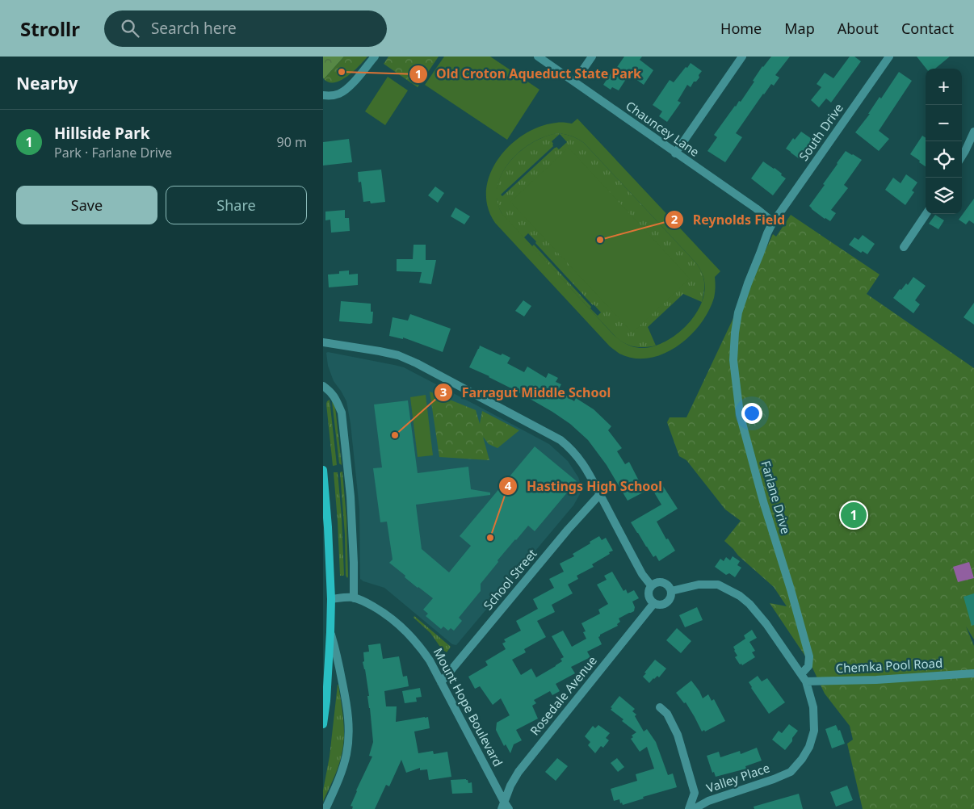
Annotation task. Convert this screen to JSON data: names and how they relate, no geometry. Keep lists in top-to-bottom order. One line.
{"streets":{"street":["Chauncey Lane","South Drive","Farlane Drive","School Street","Chemka Pool Road","Rosedale Avenue","Mount Hope Boulevard","Valley Place"]},"crossings":[["Chauncey Lane","South Drive"],["Chauncey Lane","Farlane Drive"],["South Drive","Farlane Drive"],["Farlane Drive","Chemka Pool Road"],["Farlane Drive","Valley Place"],["School Street","Mount Hope Boulevard"],["Chemka Pool Road","Valley Place"],["Rosedale Avenue","Mount Hope Boulevard"]],"places":["Old Croton Aqueduct State Park","Reynolds Field","Farragut Middle School","Hastings High School"],"page":{"header":"Strollr","search":"Search here","nav":["Home","Map","About","Contact"],"heading":"Nearby","map_buttons":["+","−"],"list":[{"mark":"1","name":"Hillside Park","note":"Park · Farlane Drive","value":"90 m"}],"buttons":["Save","Share"],"pins":"1"}}
